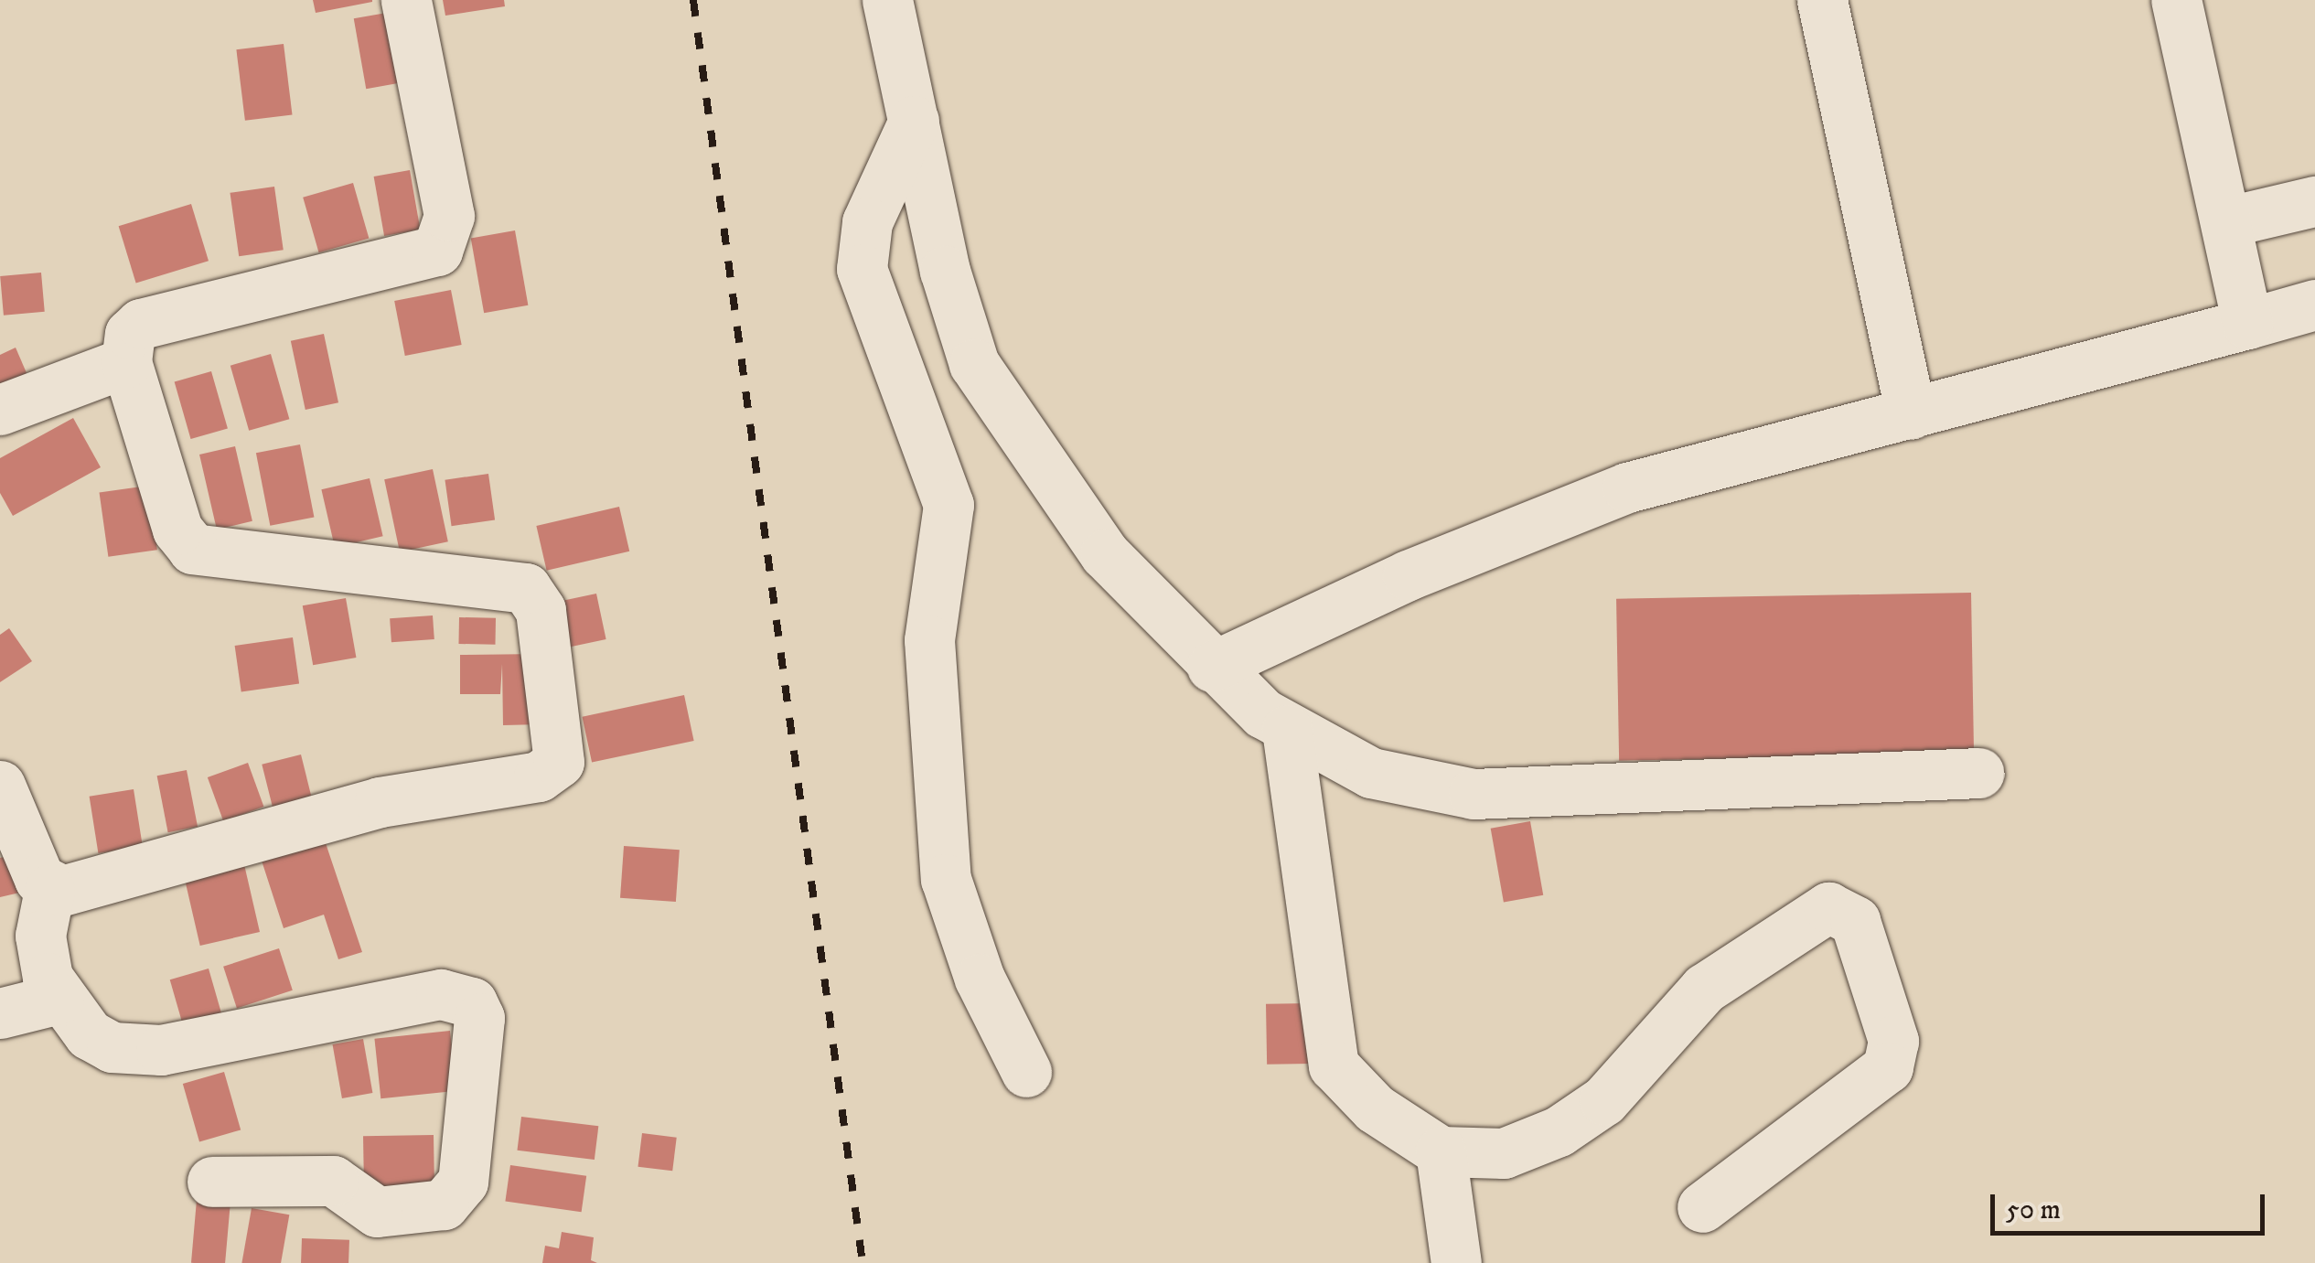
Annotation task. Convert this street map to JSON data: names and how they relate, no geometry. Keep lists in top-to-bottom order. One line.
{"scale_bar":"50 m"}
